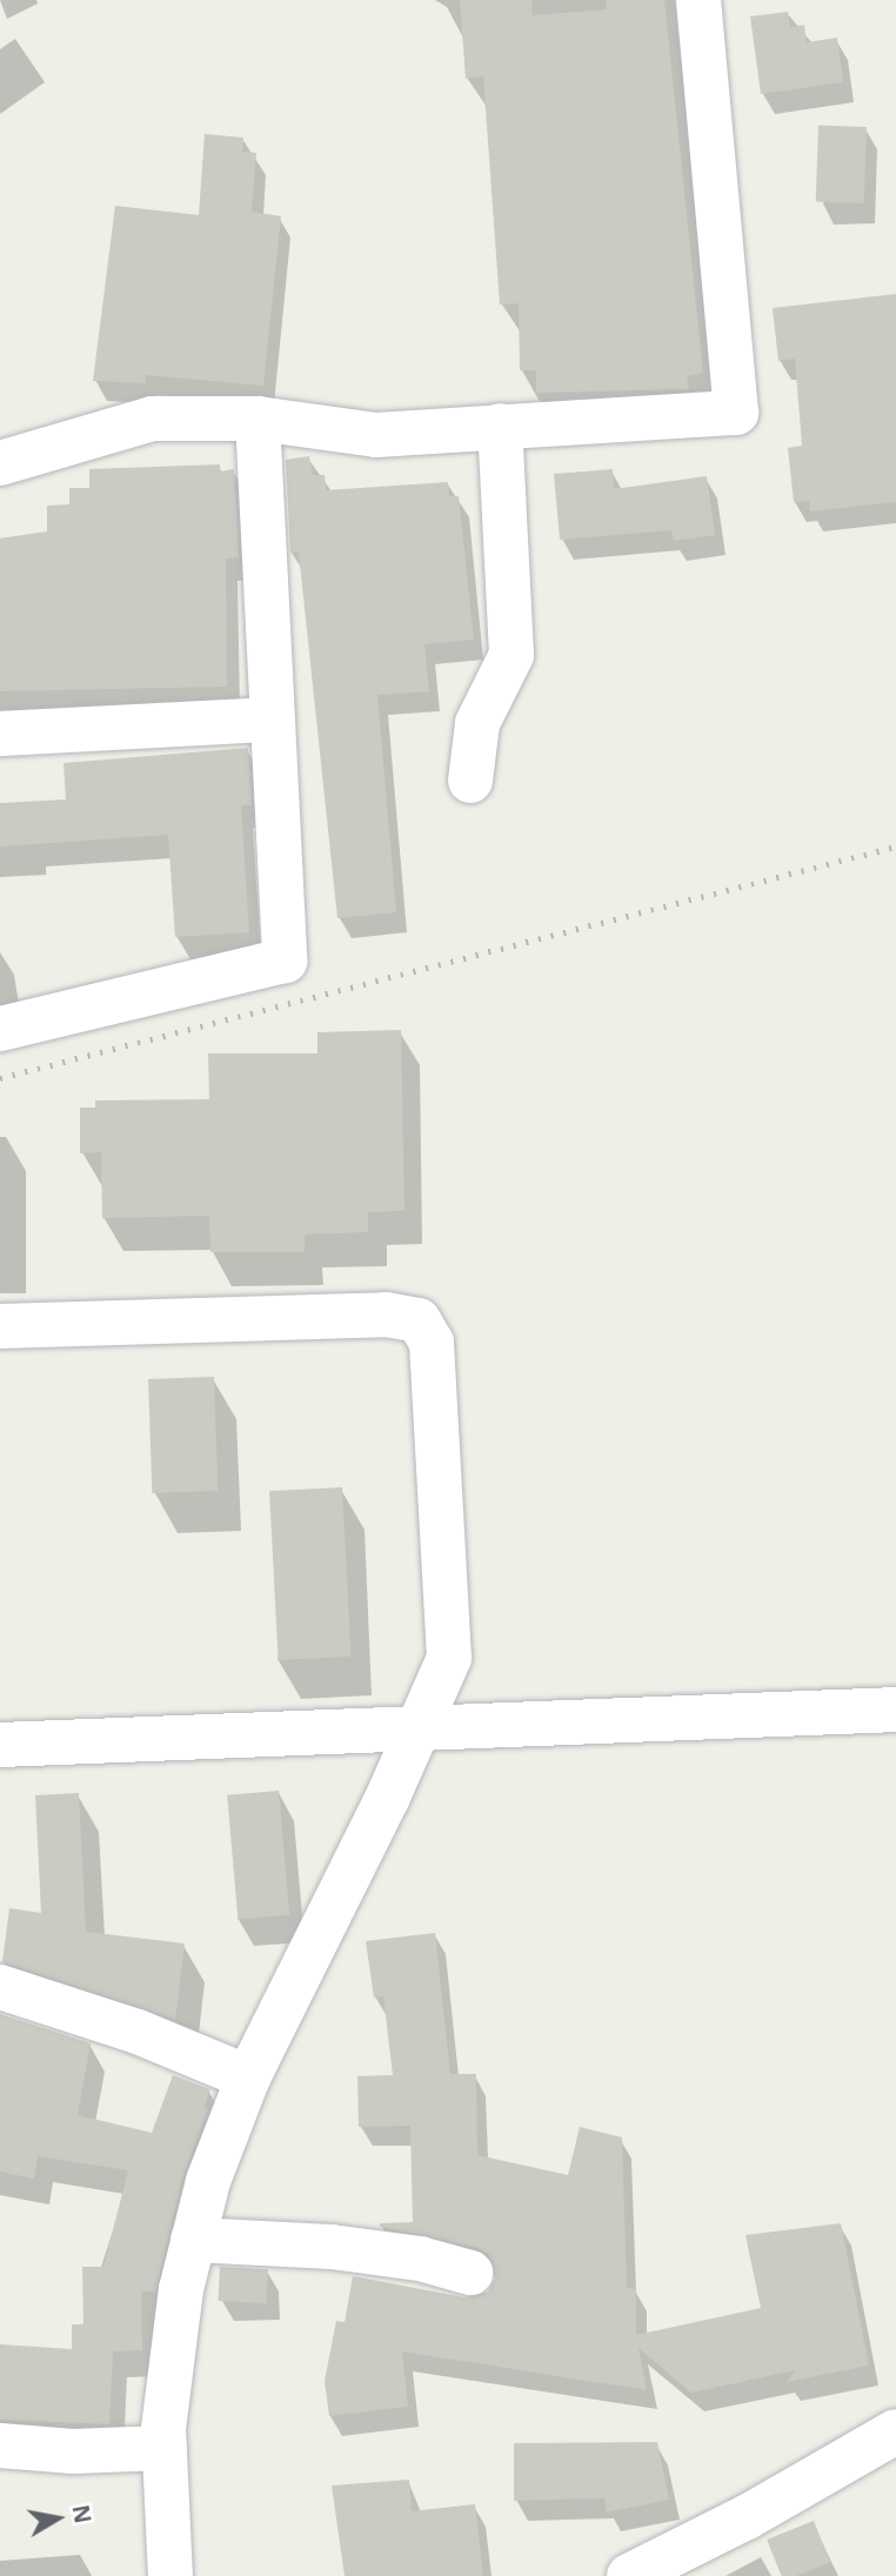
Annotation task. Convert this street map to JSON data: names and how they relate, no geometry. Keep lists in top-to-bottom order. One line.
{"north":"right"}
